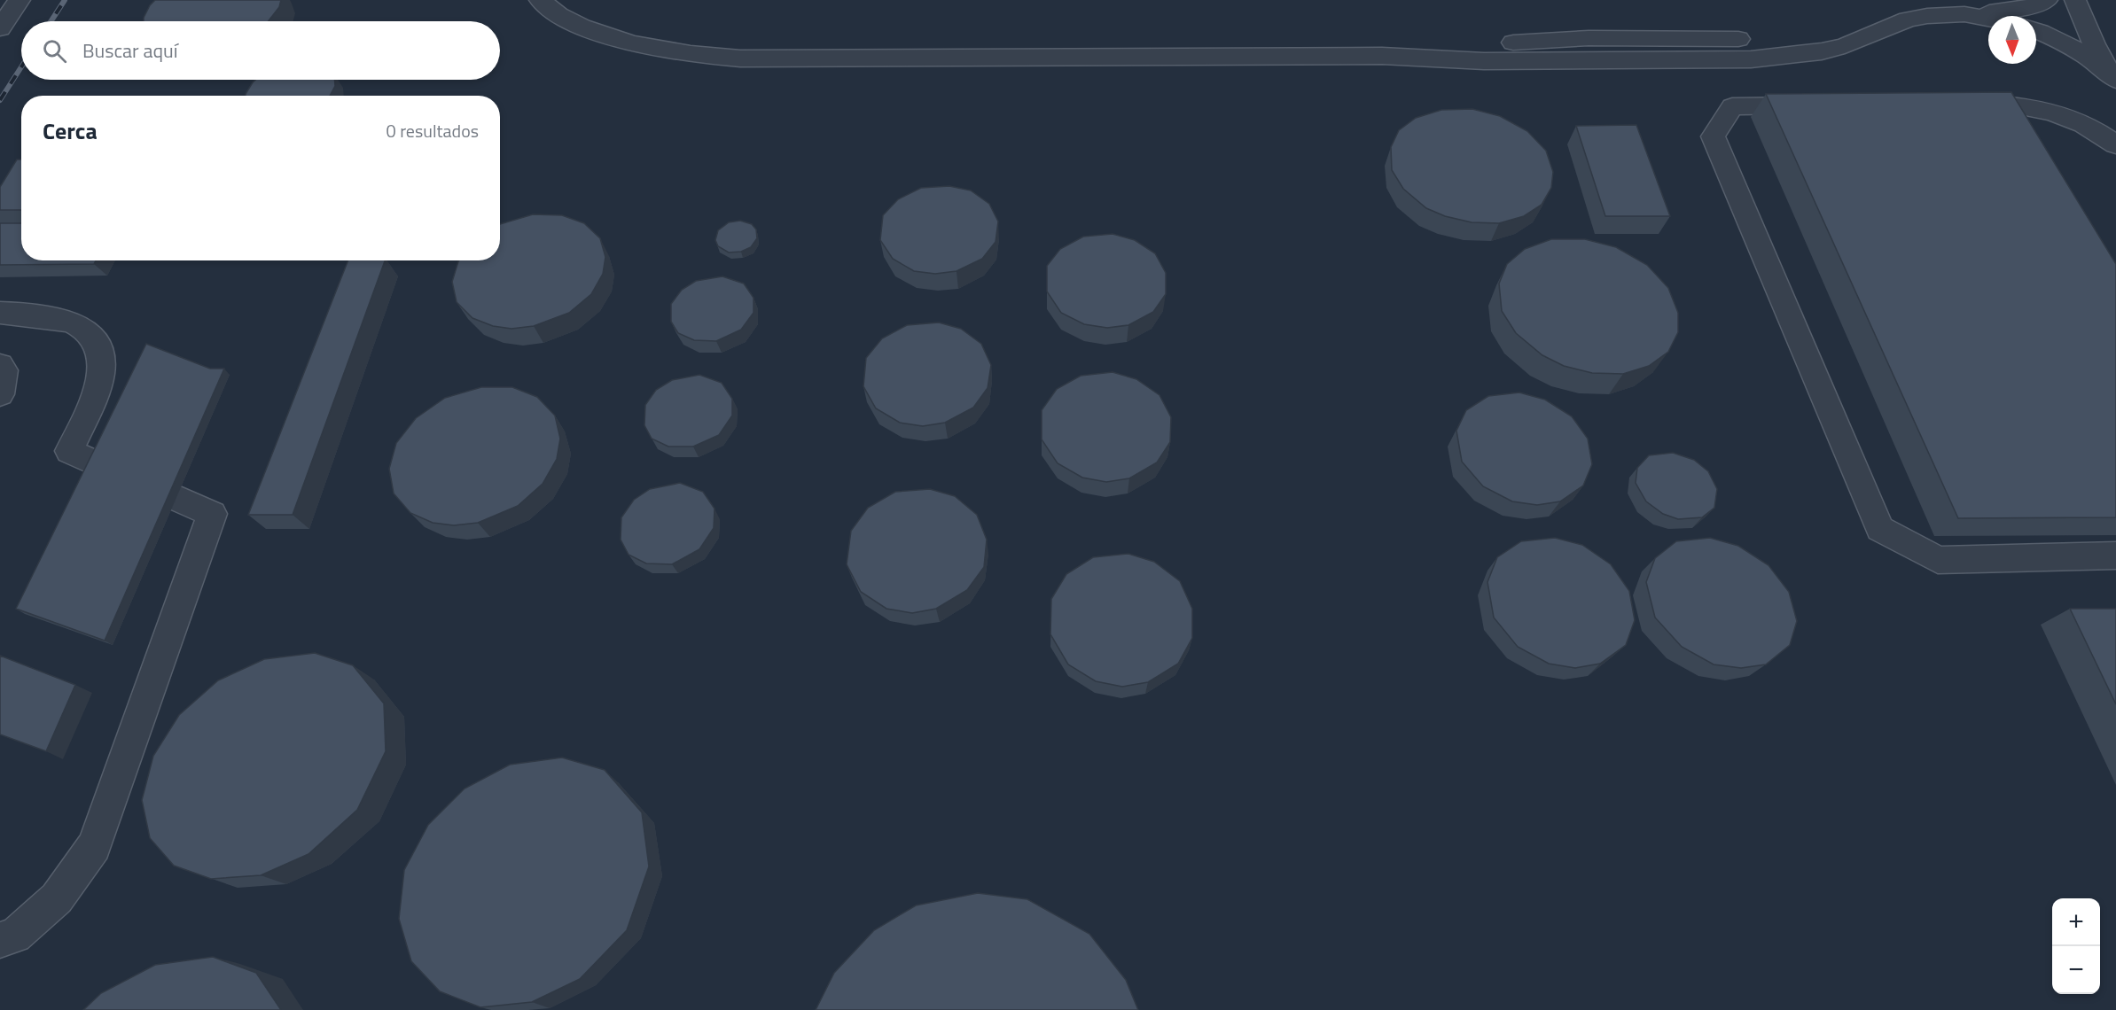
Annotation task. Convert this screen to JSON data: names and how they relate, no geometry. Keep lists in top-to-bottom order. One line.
{"north":"bottom","page":{"search":"Buscar aquí","heading":["Cerca","0 resultados"],"map_buttons":["+","−"]}}
